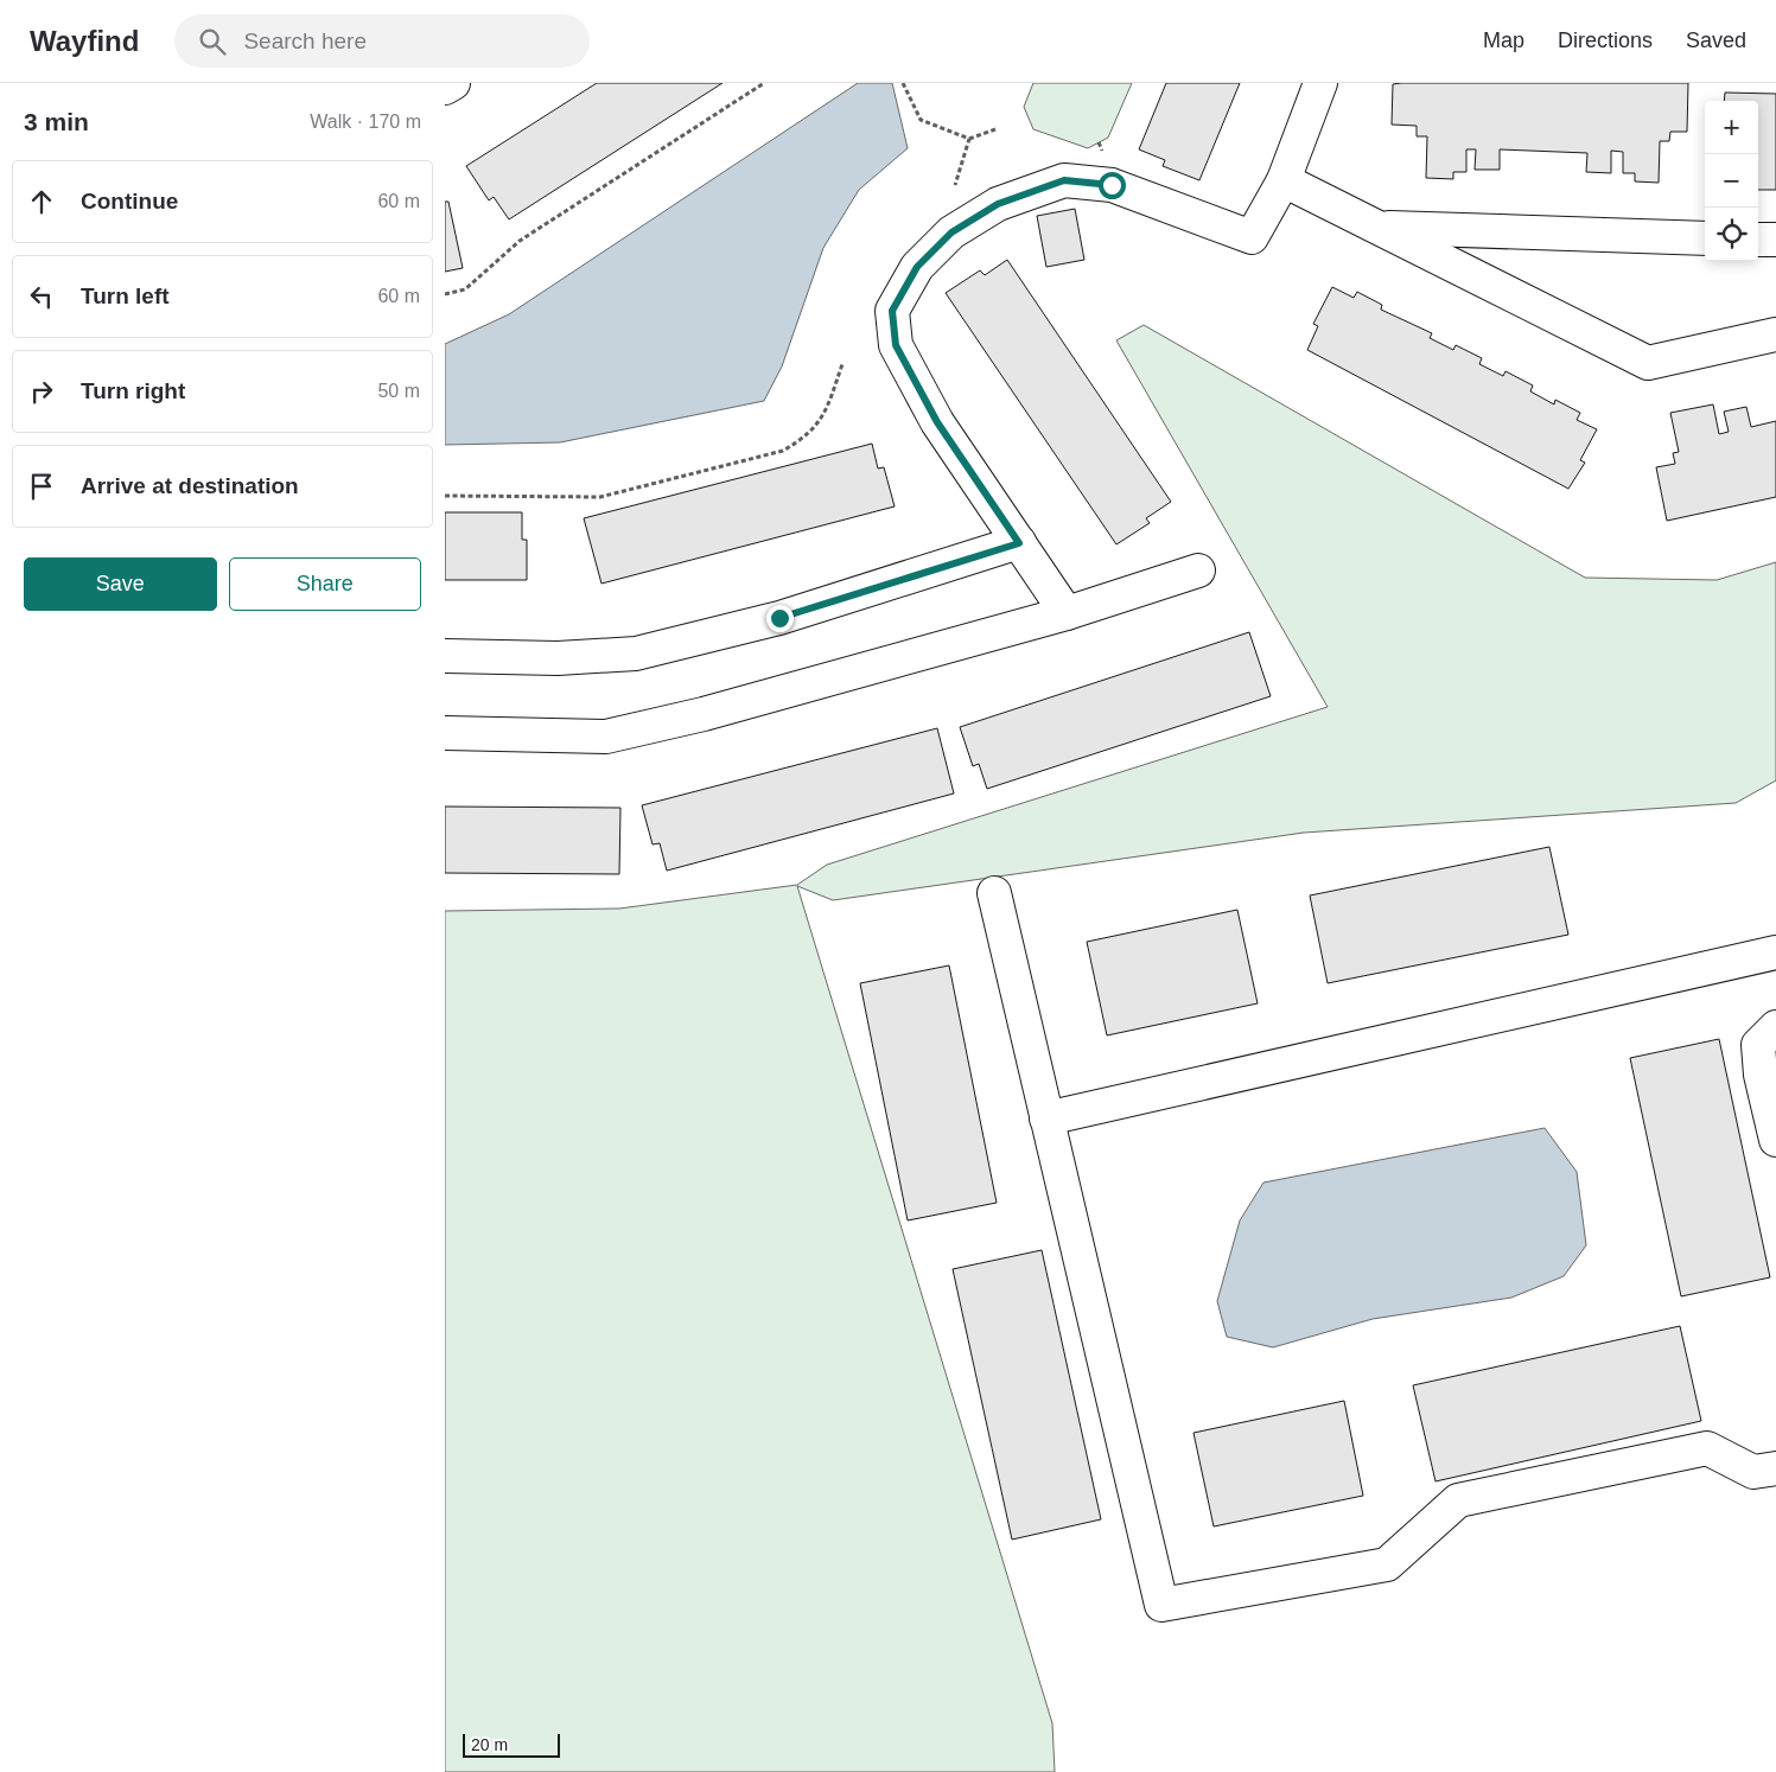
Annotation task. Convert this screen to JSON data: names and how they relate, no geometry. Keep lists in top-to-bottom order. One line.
{"scale_bar":"20 m","page":{"header":"Wayfind","search":"Search here","nav":["Map","Directions","Saved"],"heading":["3 min","Walk · 170 m"],"map_buttons":["+","−"],"list":[["Continue","60 m"],["Turn left","60 m"],["Turn right","50 m"],"Arrive at destination"],"buttons":["Save","Share"],"scale":"20 m"}}
